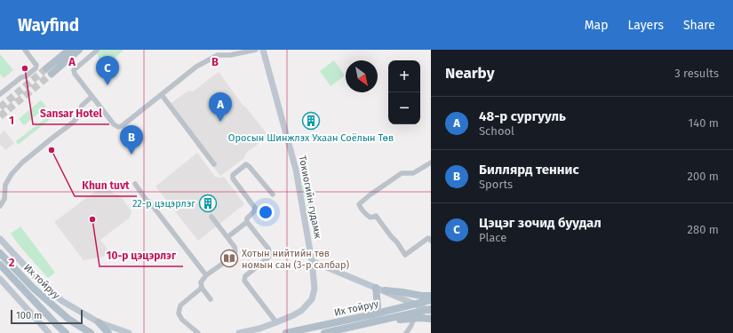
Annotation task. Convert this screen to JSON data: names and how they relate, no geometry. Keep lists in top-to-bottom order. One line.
{"streets":{"main road":["Их тойруу"],"street":["Токиогийн гудамж"]},"places":{"other":["Sansar Hotel","Khun tuvt","10-р цэцэрлэг"],"building":["Оросын Шинжлэх Ухаан Соёлын Төв","22-р цэцэрлэг"],"library":["Хотын нийтийн төв номын сан (3-р салбар)"]},"scale_bar":"100 m","north":"bottom right","page":{"header":"Wayfind","nav":["Map","Layers","Share"],"heading":["Nearby","3 results"],"pins":["C","A","B"],"map_buttons":["+","−"],"list":[{"mark":"A","name":"48-р сургууль","note":"School","value":"140 m"},{"mark":"B","name":"Биллярд теннис","note":"Sports","value":"200 m"},{"mark":"C","name":"Цэцэг зочид буудал","note":"Place","value":"280 m"}],"scale":"100 m"},"grid":{"columns":["A","B"],"rows":["1","2"]}}
